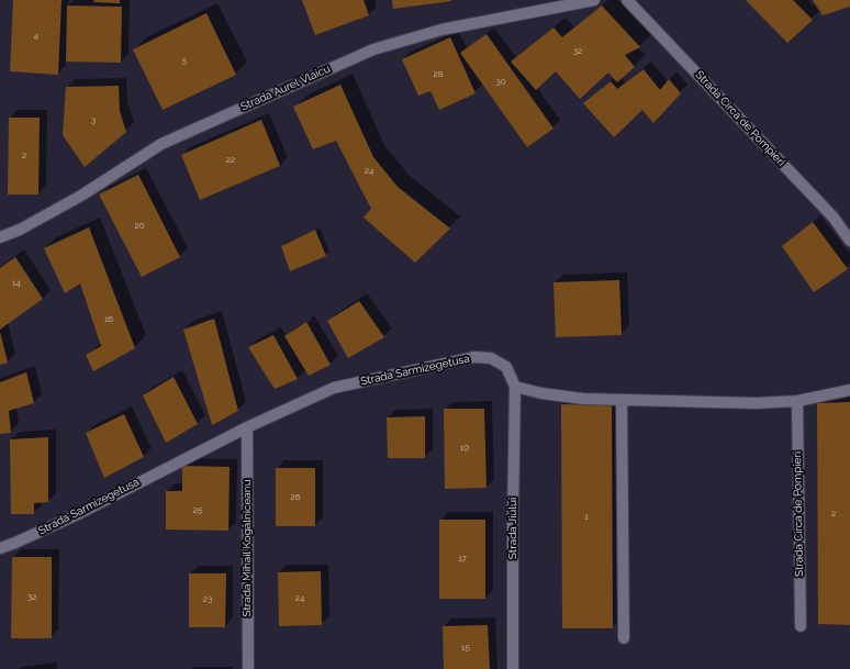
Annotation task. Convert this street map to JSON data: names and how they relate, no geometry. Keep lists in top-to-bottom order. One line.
{"streets":{"street":["Strada Aurel Vlaicu","Strada Circa de Pompieri","Strada Sarmizegetusa","Strada Jiului","Strada Mihail Kogălniceanu"]},"crossings":[["Strada Sarmizegetusa","Strada Jiului"],["Strada Sarmizegetusa","Strada Mihail Kogălniceanu"]],"house_numbers":["4","32","5","28","30","3","2","22","24","20","14","16","19","26","25","2","1","17","32","24","23","15"]}
